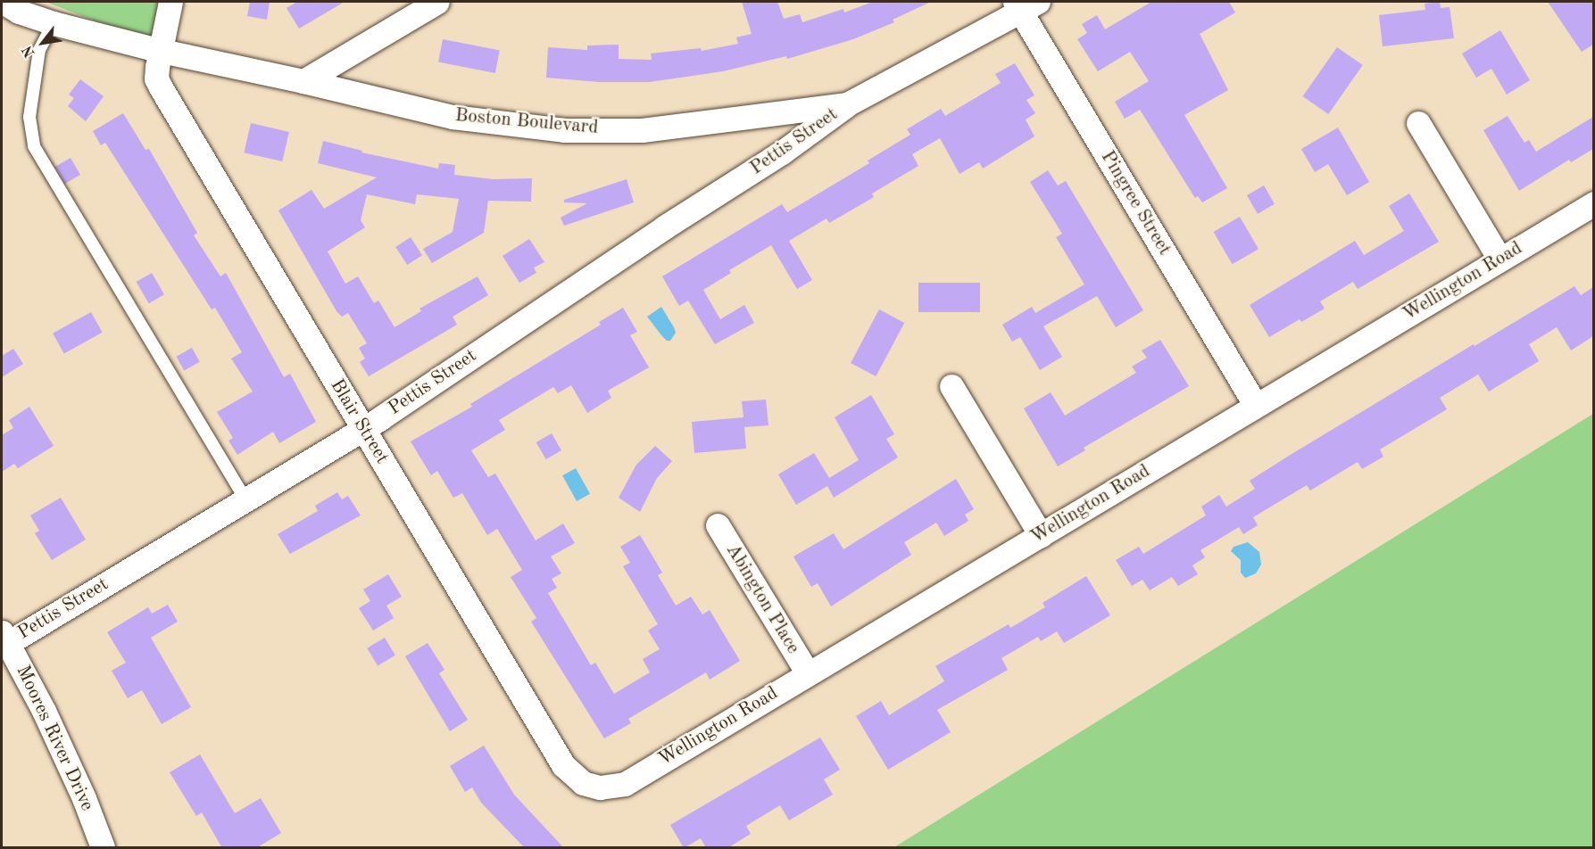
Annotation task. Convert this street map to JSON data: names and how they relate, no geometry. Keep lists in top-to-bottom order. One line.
{"streets":{"street":["Boston Boulevard","Pettis Street","Pingree Street","Wellington Road","Blair Street","Abington Place","Moores River Drive"]},"crossings":[["Boston Boulevard","Pettis Street"],["Boston Boulevard","Pingree Street"],["Boston Boulevard","Blair Street"],["Pettis Street","Blair Street"],["Pettis Street","Moores River Drive"],["Pingree Street","Wellington Road"],["Wellington Road","Blair Street"],["Wellington Road","Abington Place"]],"north":"bottom left"}
